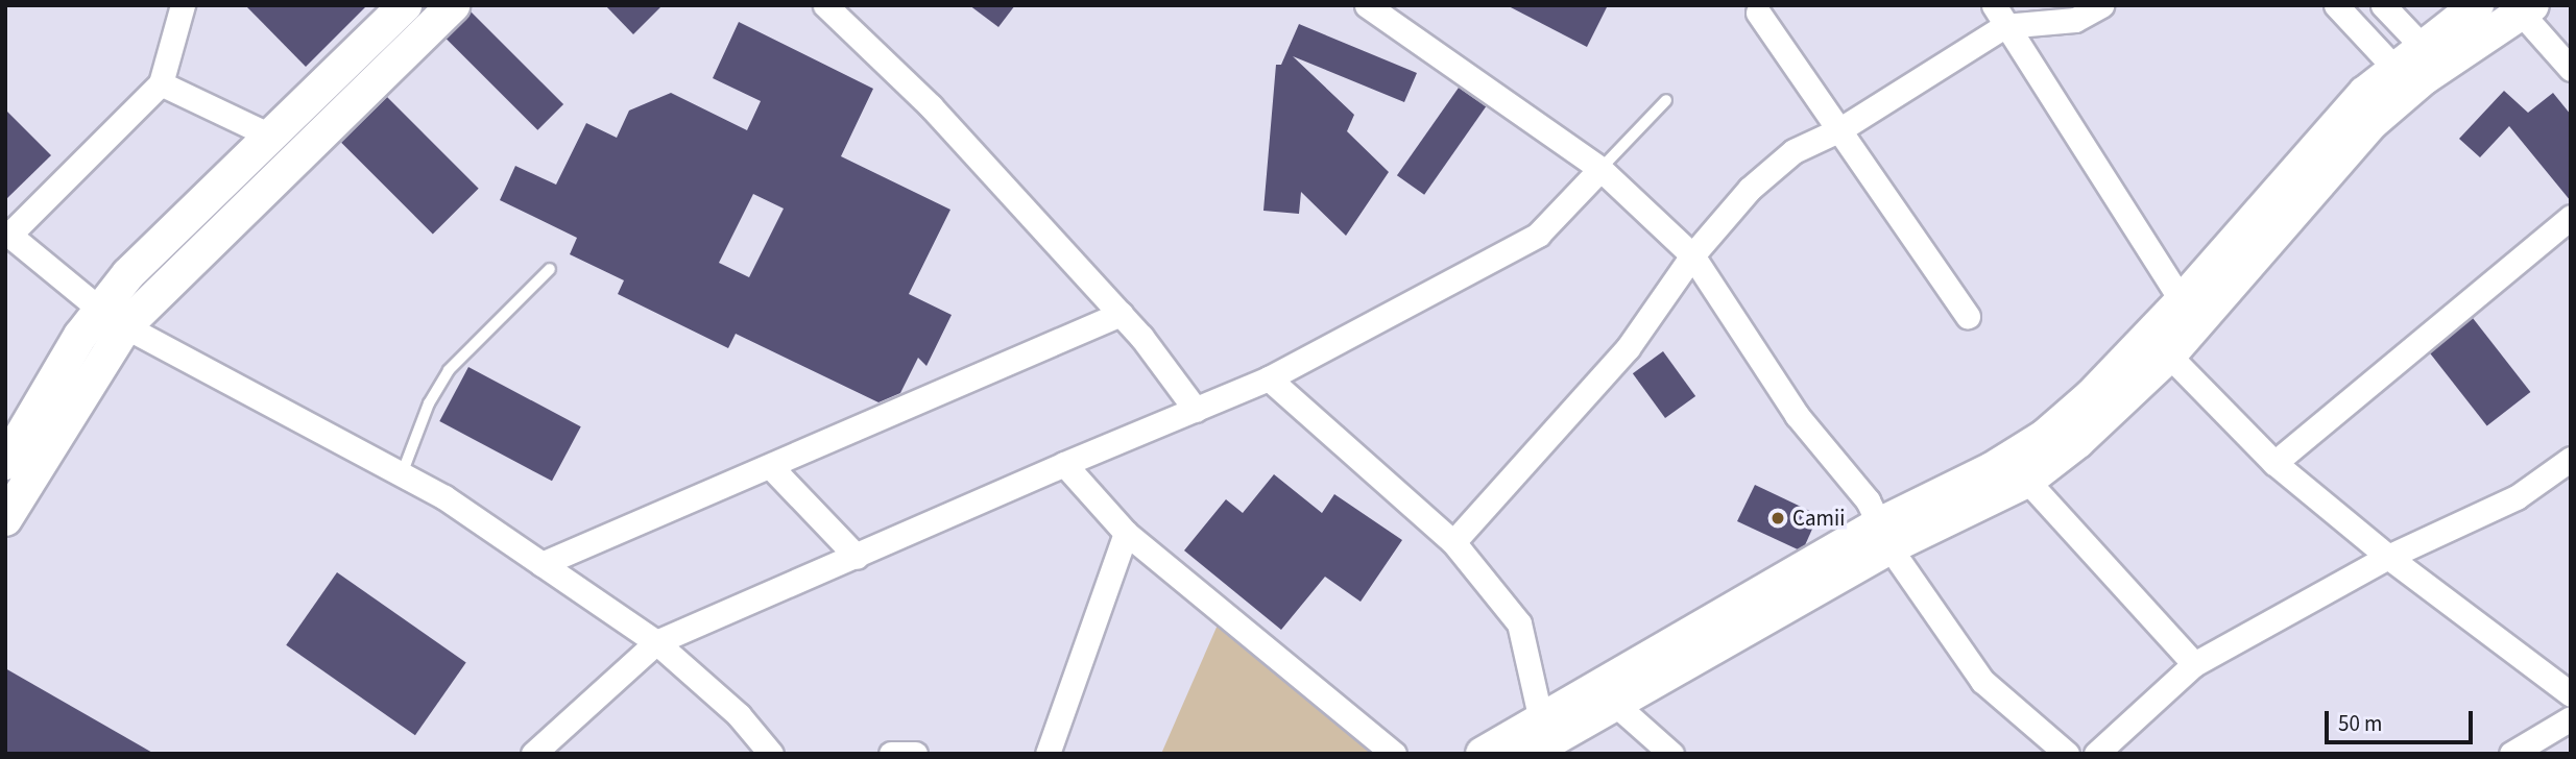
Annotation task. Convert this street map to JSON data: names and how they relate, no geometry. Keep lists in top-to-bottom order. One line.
{"places":["Camii"],"scale_bar":"50 m"}
